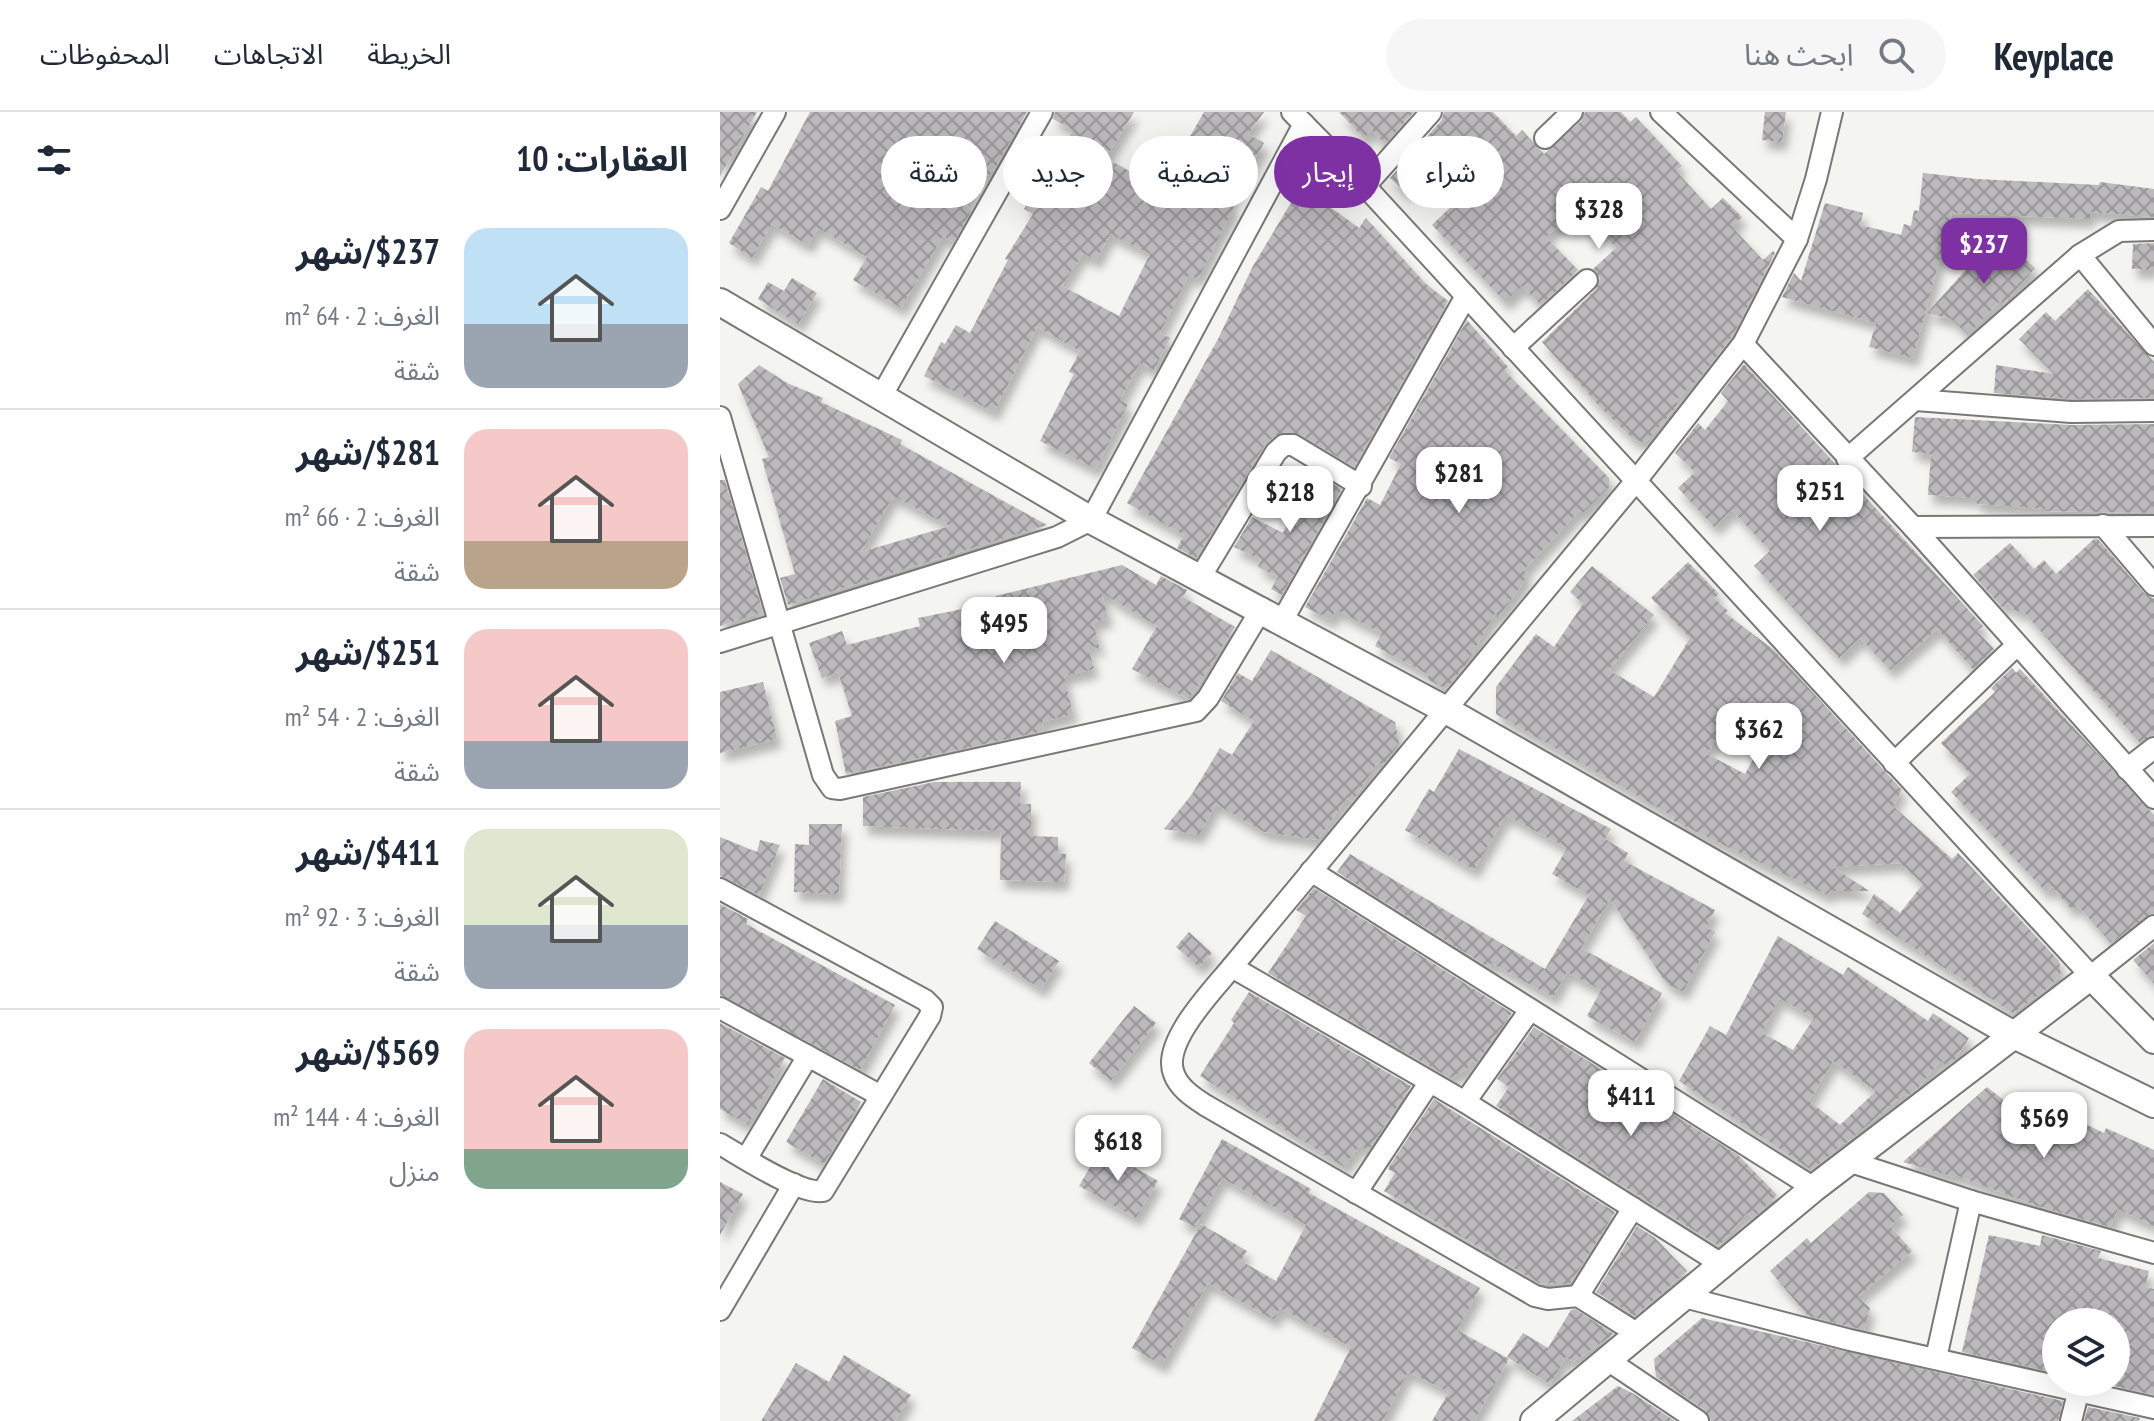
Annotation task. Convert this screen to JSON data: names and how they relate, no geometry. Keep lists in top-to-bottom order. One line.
{"page":{"header":"Keyplace","search":"ابحث هنا","nav":["الخريطة","الاتجاهات","المحفوظات"],"heading":"العقارات: 10","chip":["شراء","إيجار","تصفية","جديد","شقة"],"price":["$328","$237","$281","$251","$218","$495","$362","$411","$569","$618"],"list":[{"name":"$237/شهر","note":"الغرف: 2 · 64 m² · شقة"},{"name":"$281/شهر","note":"الغرف: 2 · 66 m² · شقة"},{"name":"$251/شهر","note":"الغرف: 2 · 54 m² · شقة"},{"name":"$411/شهر","note":"الغرف: 3 · 92 m² · شقة"},{"name":"$569/شهر","note":"الغرف: 4 · 144 m² · منزل"}]}}
